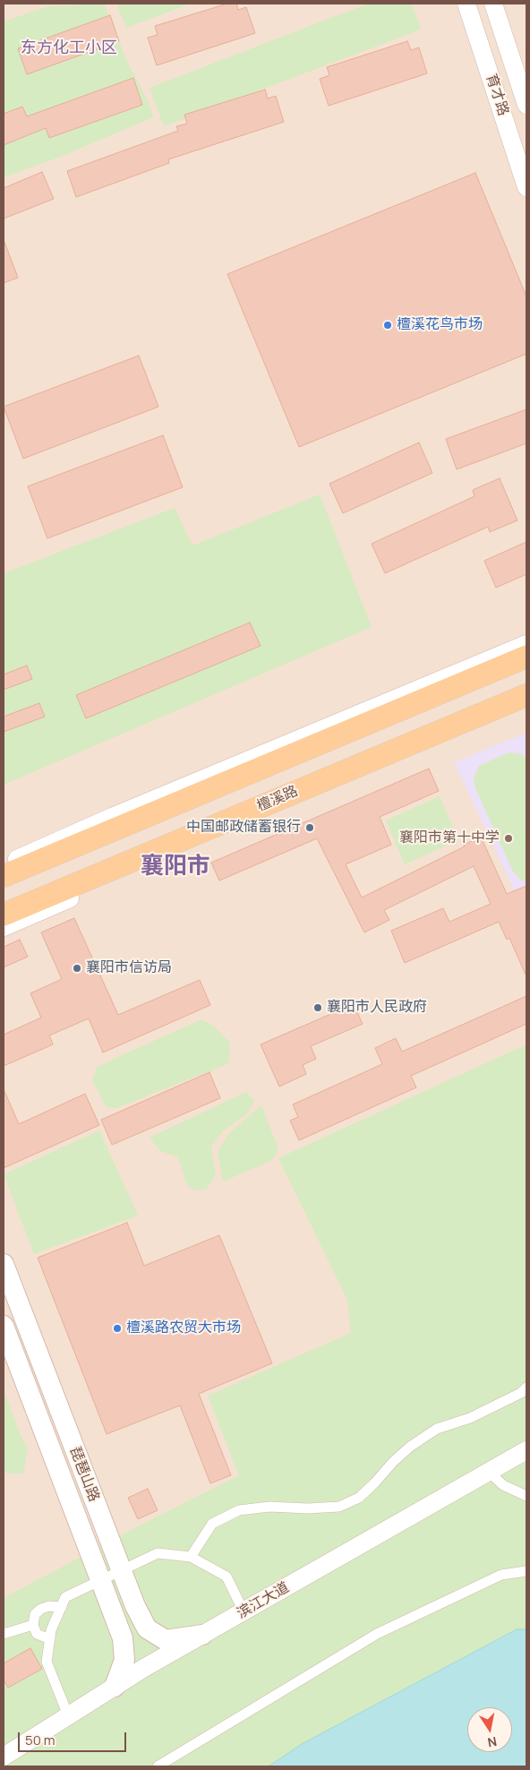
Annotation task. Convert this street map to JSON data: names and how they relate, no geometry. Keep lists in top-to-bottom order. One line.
{"streets":{"main road":["檀溪路","琵琶山路"],"street":["育才路","滨江大道"]},"crossings":[["琵琶山路","滨江大道"]],"districts":["东方化工小区","襄阳市"],"places":["檀溪花鸟市场","中国邮政储蓄银行","襄阳市第十中学","襄阳市信访局","襄阳市人民政府","檀溪路农贸大市场"],"scale_bar":"50 m","north":"bottom"}
